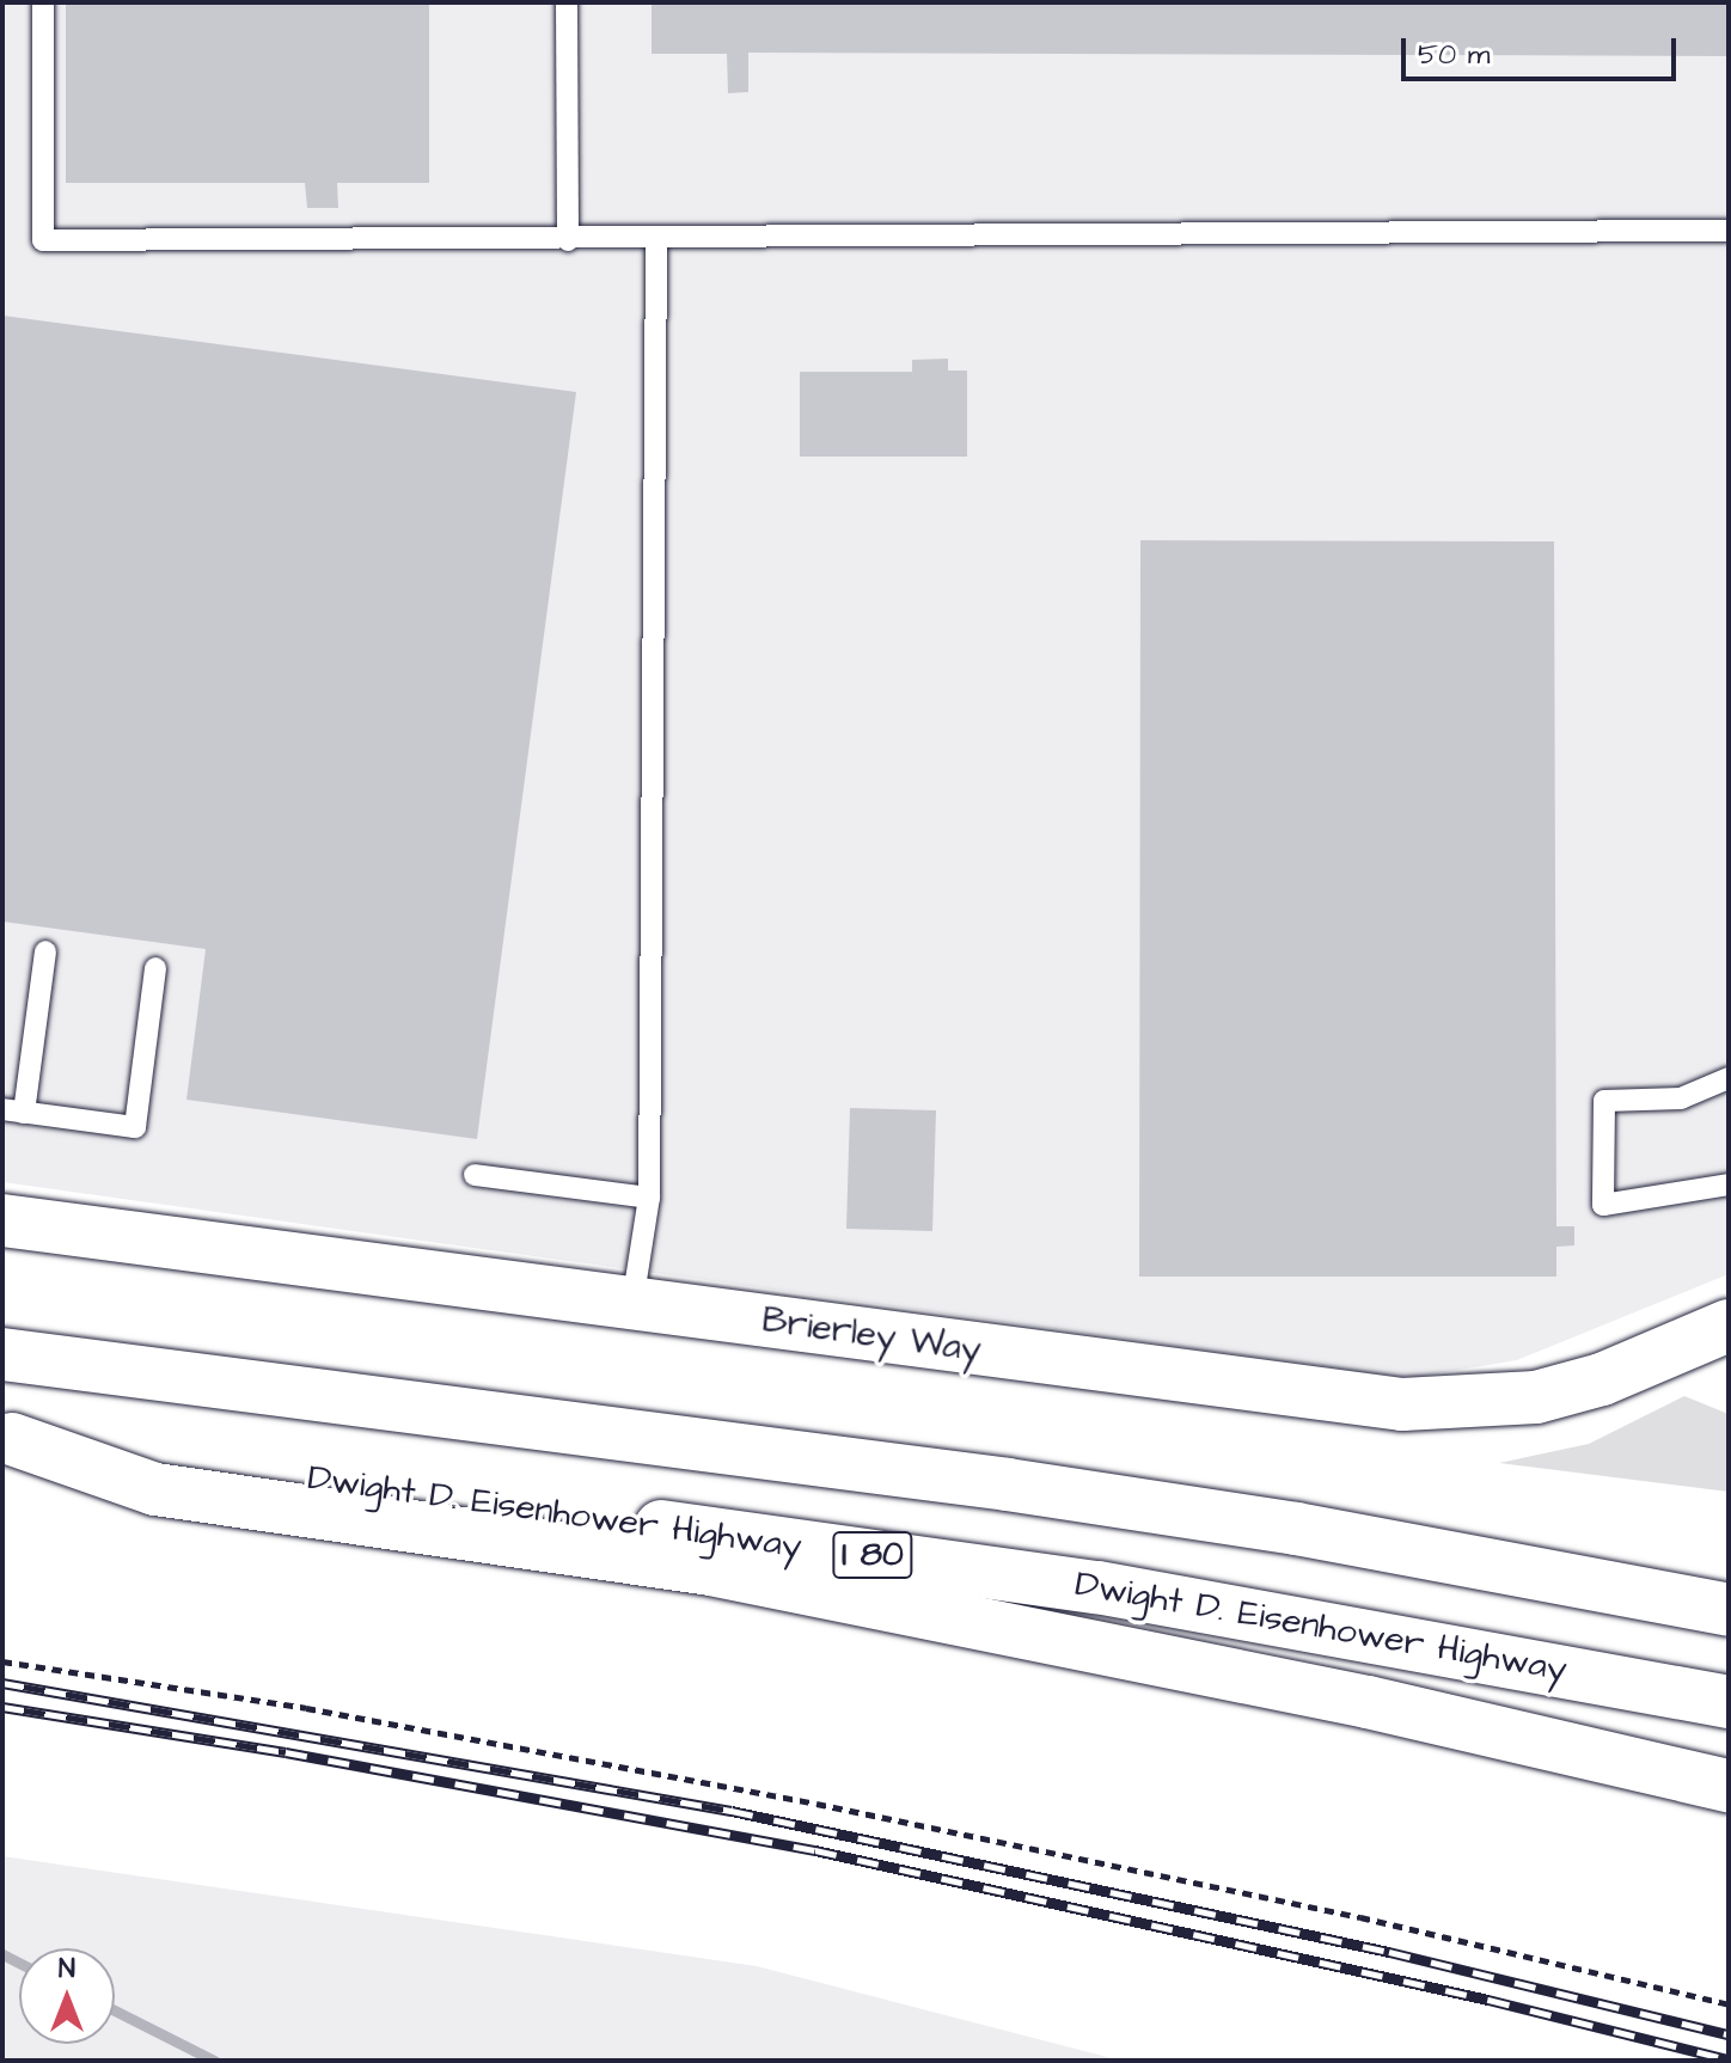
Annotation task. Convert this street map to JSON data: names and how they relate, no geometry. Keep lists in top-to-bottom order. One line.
{"streets":{"main road":["Brierley Way","Dwight D. Eisenhower Highway","I 80"]},"scale_bar":"50 m","north":"top"}
